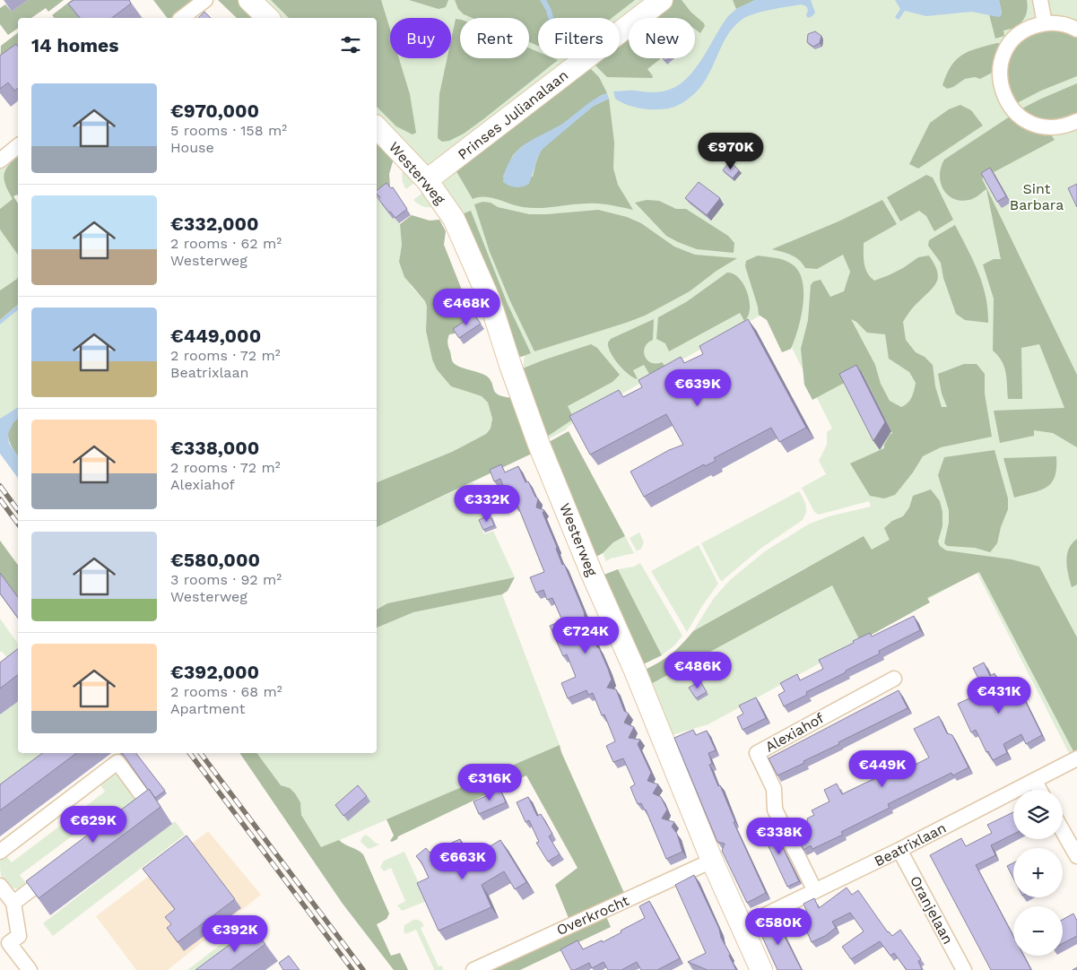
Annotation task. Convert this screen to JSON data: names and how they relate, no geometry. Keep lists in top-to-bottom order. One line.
{"streets":{"street":["Prinses Julianalaan","Westerweg","Alexiahof","Beatrixlaan","Oranjelaan","Overkrocht"]},"crossings":[["Prinses Julianalaan","Westerweg"],["Westerweg","Beatrixlaan"],["Westerweg","Overkrocht"],["Alexiahof","Beatrixlaan"],["Beatrixlaan","Oranjelaan"]],"parks":["Sint Barbara"],"page":{"chip":["Buy","Rent","Filters","New"],"heading":"14 homes","list":[{"name":"€970,000","note":"5 rooms · 158 m² · House"},{"name":"€332,000","note":"2 rooms · 62 m² · Westerweg"},{"name":"€449,000","note":"2 rooms · 72 m² · Beatrixlaan"},{"name":"€338,000","note":"2 rooms · 72 m² · Alexiahof"},{"name":"€580,000","note":"3 rooms · 92 m² · Westerweg"},{"name":"€392,000","note":"2 rooms · 68 m² · Apartment"}],"price":["€970K","€468K","€639K","€332K","€724K","€486K","€431K","€449K","€316K","€629K","€338K","€663K","€580K","€392K"],"map_buttons":["+","−"]}}
